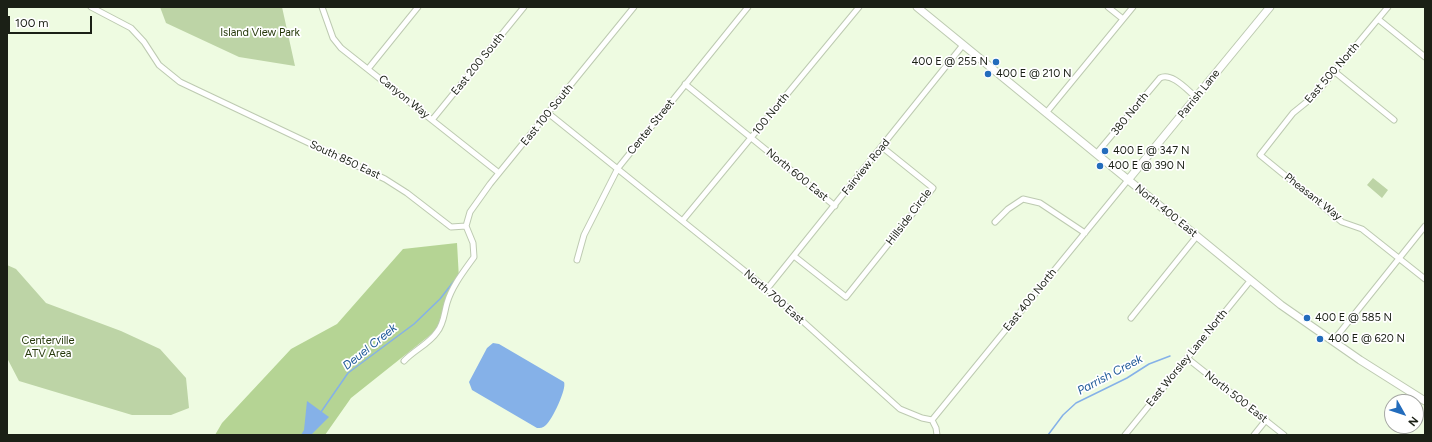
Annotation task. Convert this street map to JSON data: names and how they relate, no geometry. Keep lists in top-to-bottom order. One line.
{"streets":{"street":["East 200 South","East 500 North","Parrish Lane","Canyon Way","100 North","380 North","East 100 South","Center Street","South 850 East","Fairview Road","North 600 East","Pheasant Way","North 400 East","Hillside Circle","North 700 East","East 400 North","East Worsley Lane North","North 500 East"]},"crossings":[["East 200 South","Canyon Way"],["East 500 North","Pheasant Way"],["Parrish Lane","380 North"],["Parrish Lane","North 400 East"],["Parrish Lane","East 400 North"],["Canyon Way","East 100 South"],["100 North","North 600 East"],["100 North","North 700 East"],["380 North","North 400 East"],["East 100 South","South 850 East"],["East 100 South","North 700 East"],["Center Street","North 600 East"],["Center Street","North 700 East"],["Fairview Road","North 600 East"],["Fairview Road","North 400 East"],["Fairview Road","Hillside Circle"],["Fairview Road","North 700 East"],["North 400 East","East 400 North"],["North 400 East","East Worsley Lane North"],["North 700 East","East 400 North"],["East Worsley Lane North","North 500 East"]],"water":["Deuel Creek","Parrish Creek"],"parks":["Island View Park","Centerville ATV Area"],"places":["400 E @ 255 N","400 E @ 210 N","400 E @ 347 N","400 E @ 390 N","400 E @ 585 N","400 E @ 620 N"],"scale_bar":"100 m","north":"bottom right"}
